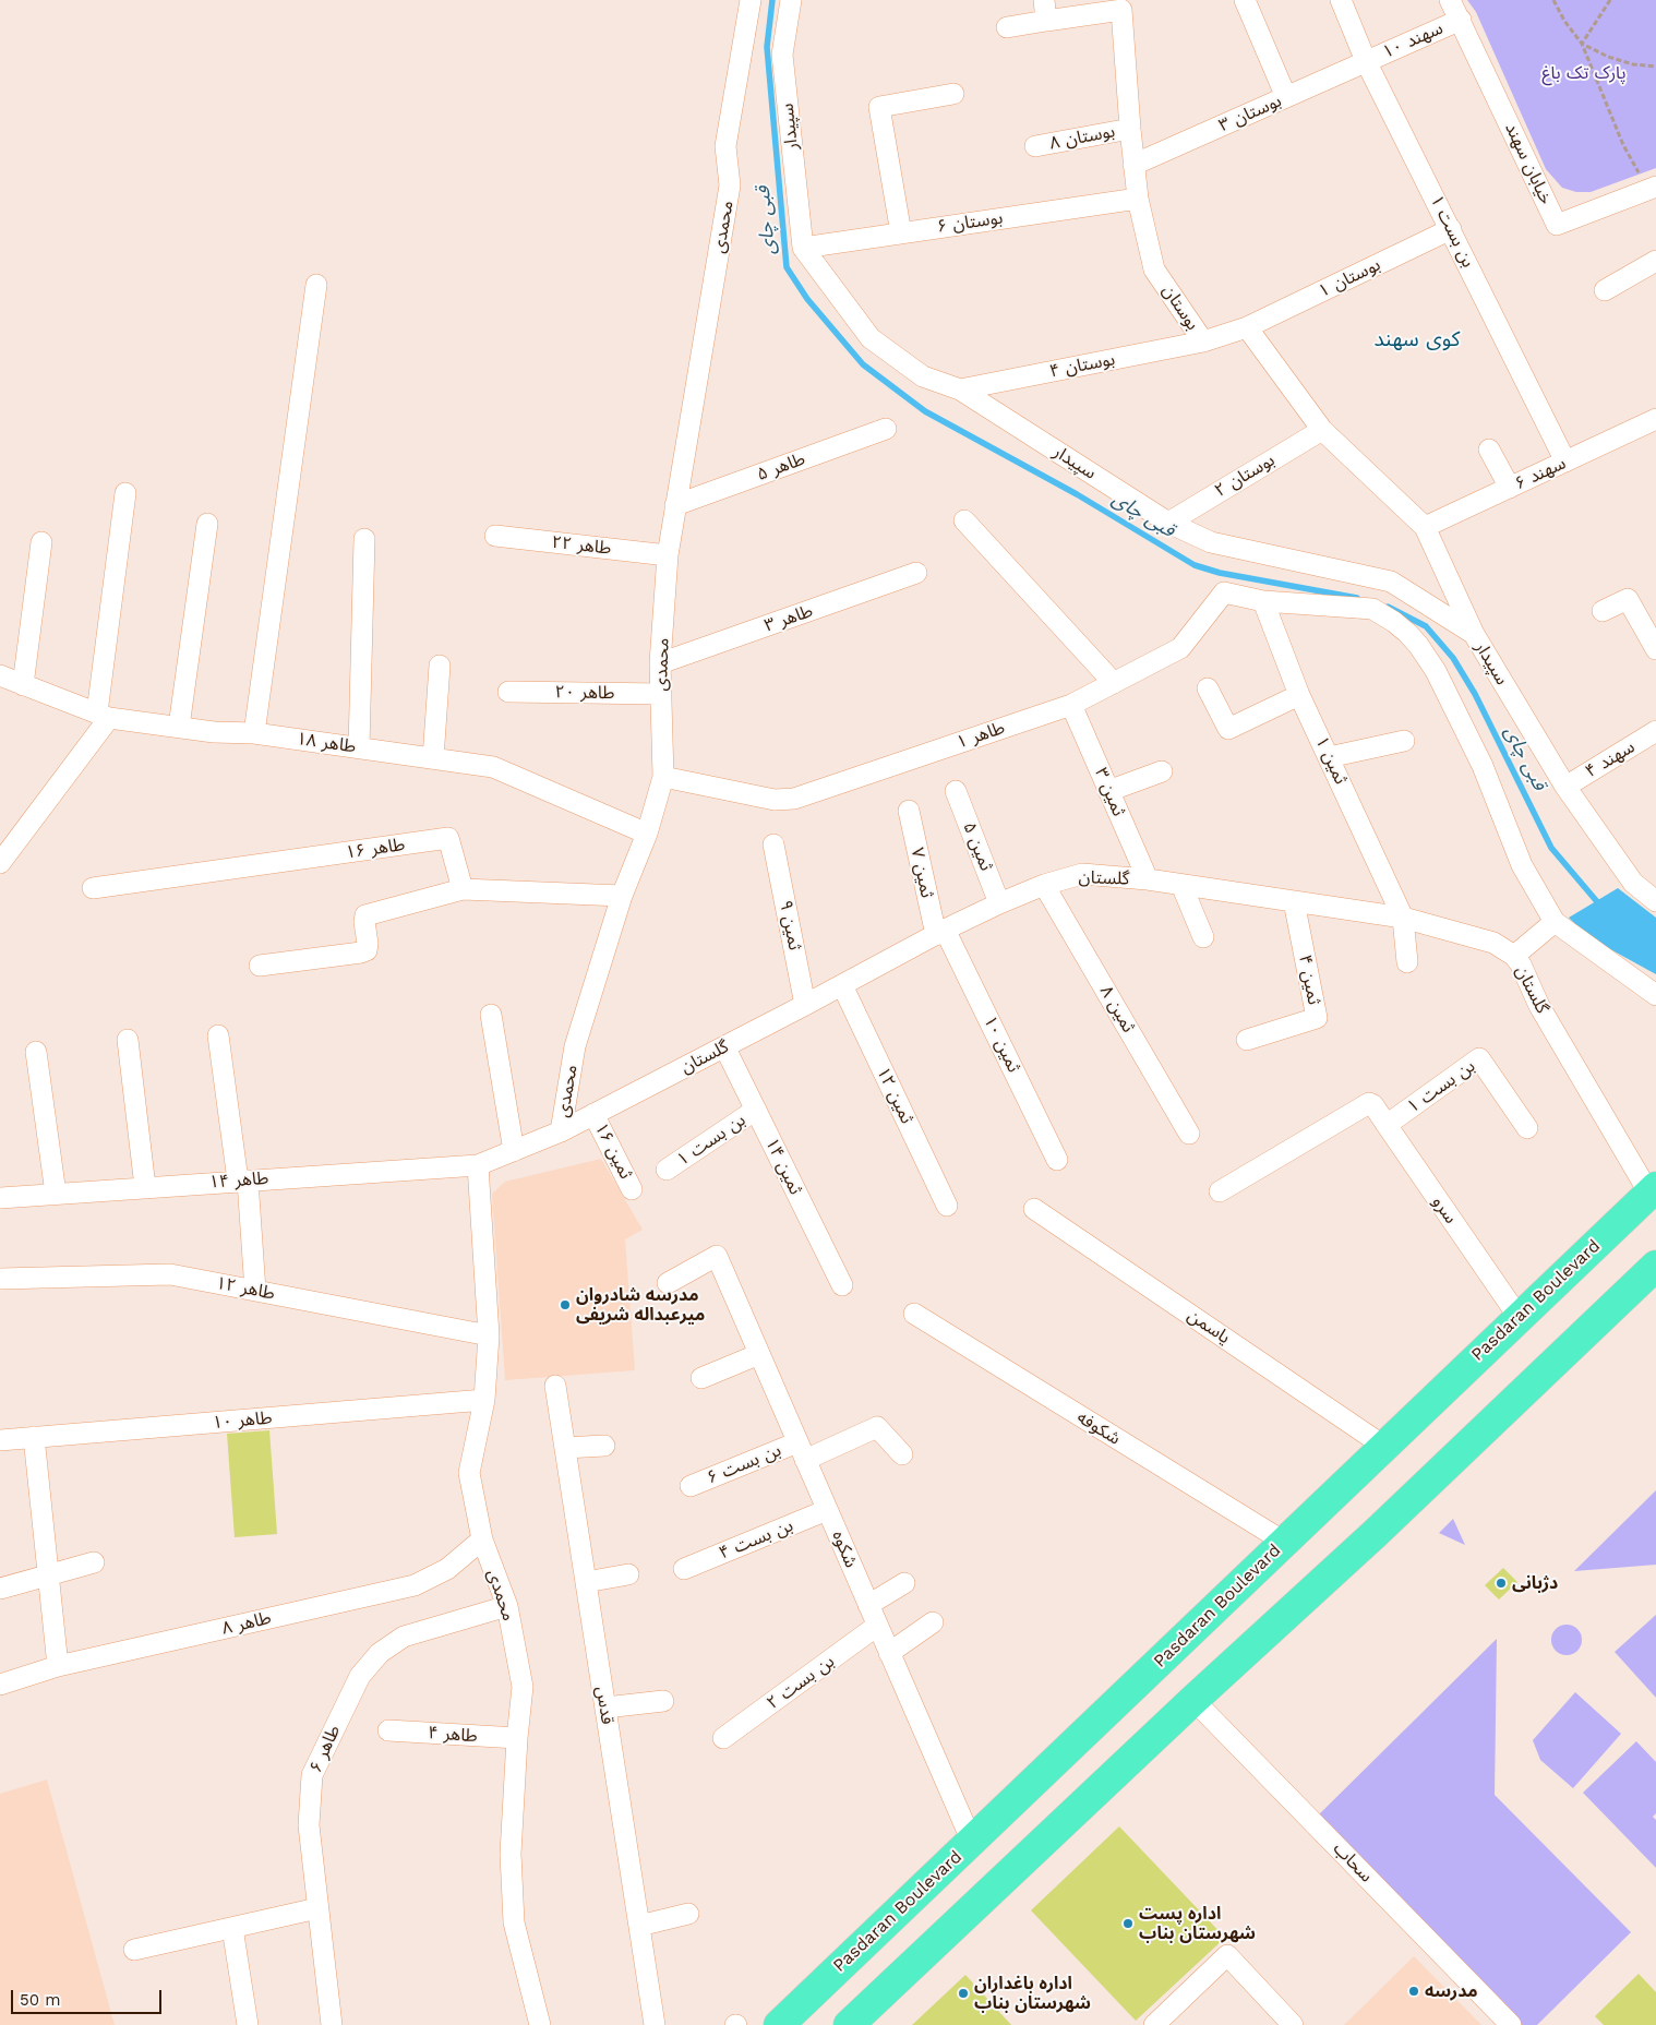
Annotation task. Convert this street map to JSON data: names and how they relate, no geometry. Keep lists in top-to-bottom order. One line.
{"streets":{"highway":["Pasdaran Boulevard"],"street":["سهند ۱۰","بوستان ۳","سپیدار","بوستان ۸","خیابان سهند","بوستان ۶","محمدی","بن بست ۱","بوستان ۱","بوستان","بوستان ۴","طاهر ۵","سهند ۶","بوستان ۲","طاهر ۲۲","طاهر ۳","طاهر ۲۰","طاهر ۱","طاهر ۱۸","سهند ۴","ثمین ۱","ثمین ۳","ثمین ۵","طاهر ۱۶","ثمین ۷","گلستان","ثمین ۹","ثمین ۴","ثمین ۸","ثمین ۱۰","ثمین ۱۲","ثمین ۱۶","ثمین ۱۴","طاهر ۱۴","سرو","طاهر ۱۲","یاسمن","طاهر ۱۰","شکوفه","بن بست ۶","بن بست ۴","شکوه","طاهر ۸","بن بست ۲","قدس","طاهر ۴","طاهر ۶","سحاب"]},"crossings":[["سهند ۱۰","بوستان ۳"],["سهند ۱۰","خیابان سهند"],["سهند ۱۰","بن بست ۱"],["بوستان ۳","بن بست ۱"],["بوستان ۳","بوستان"],["سپیدار","بوستان ۶"],["سپیدار","بوستان ۴"],["سپیدار","بوستان ۲"],["سپیدار","سهند ۴"],["بوستان ۸","بوستان"],["بوستان ۶","بوستان"],["محمدی","طاهر ۵"],["محمدی","طاهر ۲۲"],["محمدی","طاهر ۳"],["محمدی","طاهر ۲۰"],["محمدی","طاهر ۱"],["محمدی","طاهر ۱۸"],["محمدی","گلستان"],["محمدی","طاهر ۱۴"],["محمدی","طاهر ۱۲"],["محمدی","طاهر ۱۰"],["محمدی","طاهر ۸"],["محمدی","طاهر ۴"],["محمدی","طاهر ۶"],["بن بست ۱","بوستان ۱"],["بن بست ۱","سهند ۶"],["بن بست ۱","ثمین ۱۴"],["بن بست ۱","سرو"],["بوستان ۱","بوستان"],["بوستان","بوستان ۴"],["طاهر ۱","ثمین ۱"],["طاهر ۱","ثمین ۳"],["ثمین ۱","گلستان"],["ثمین ۳","گلستان"],["ثمین ۵","گلستان"],["ثمین ۷","گلستان"],["ثمین ۷","ثمین ۱۰"],["گلستان","ثمین ۹"],["گلستان","ثمین ۴"],["گلستان","ثمین ۸"],["گلستان","ثمین ۱۰"],["گلستان","ثمین ۱۲"],["گلستان","ثمین ۱۶"],["گلستان","ثمین ۱۴"],["گلستان","طاهر ۱۴"],["گلستان","Pasdaran Boulevard"],["سرو","Pasdaran Boulevard"],["Pasdaran Boulevard","یاسمن"],["Pasdaran Boulevard","شکوفه"],["Pasdaran Boulevard","شکوه"],["بن بست ۶","شکوه"],["بن بست ۴","شکوه"],["شکوه","بن بست ۲"]],"districts":["کوی سهند"],"water":["قبی چای"],"parks":["پارک تک باغ"],"places":["مدرسه شادروان میرعبداله شریفی","دژبانی","اداره پست شهرستان بناب","مدرسه","اداره باغداران شهرستان بناب"],"scale_bar":"50 m"}
